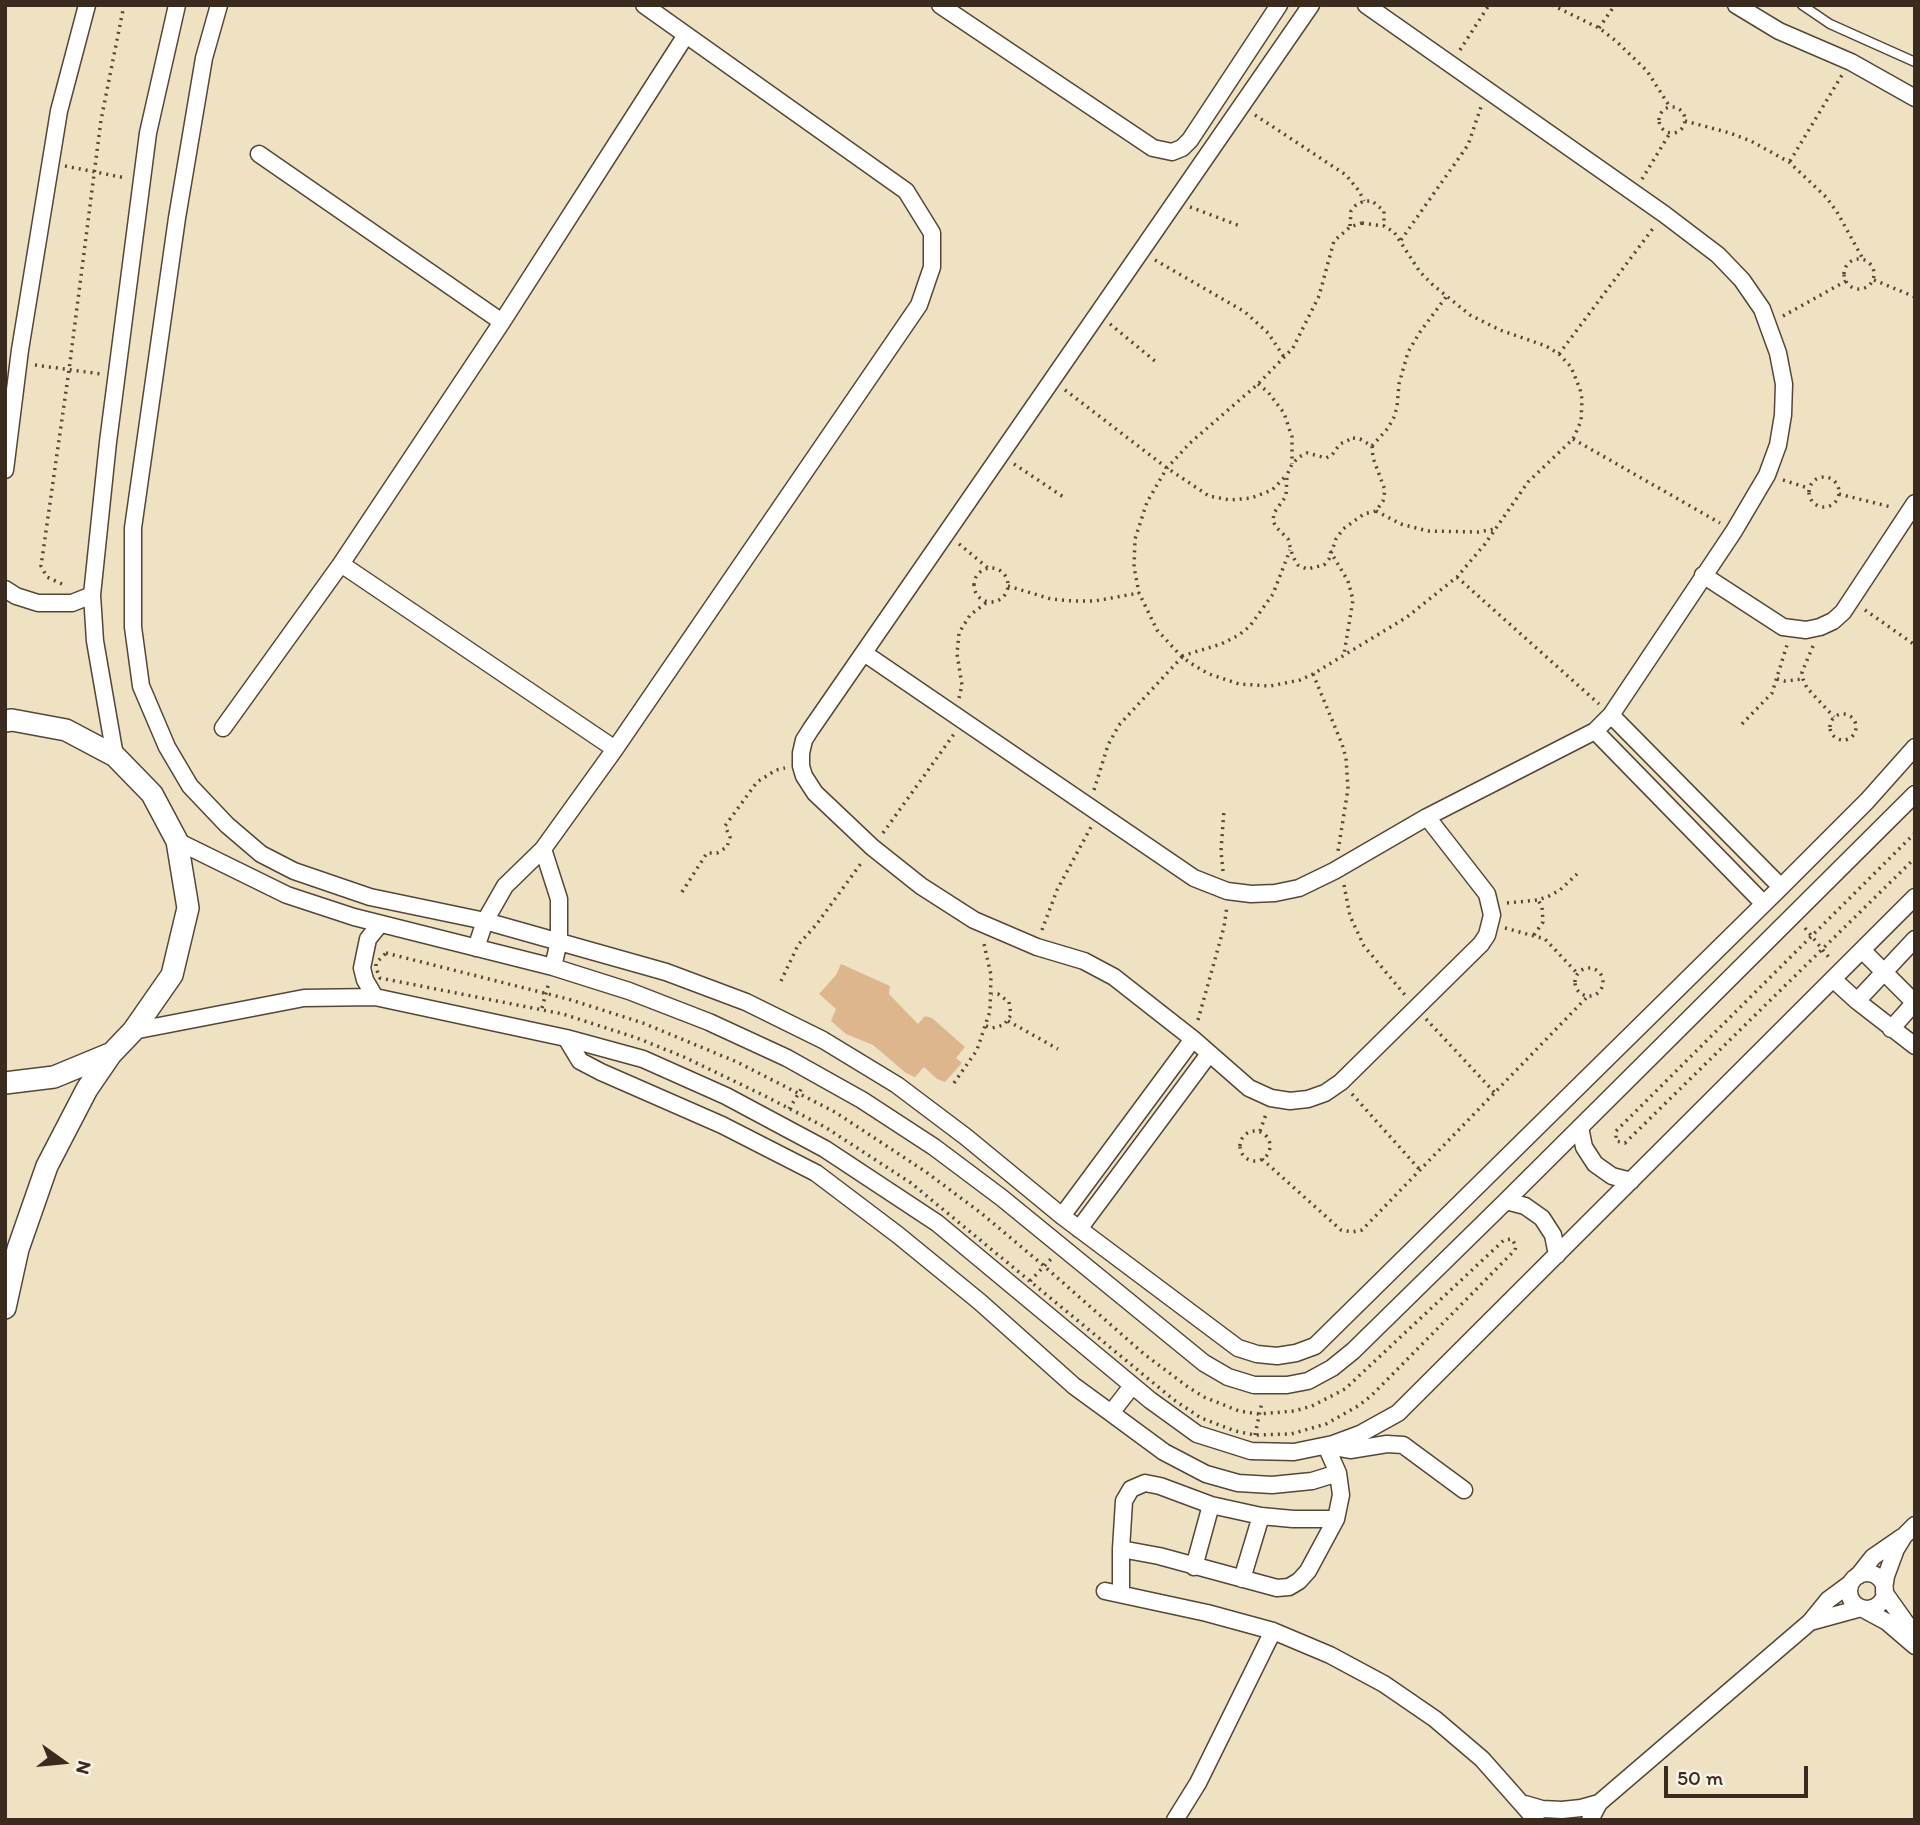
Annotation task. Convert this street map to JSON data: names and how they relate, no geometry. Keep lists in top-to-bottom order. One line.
{"scale_bar":"50 m","north":"right"}
